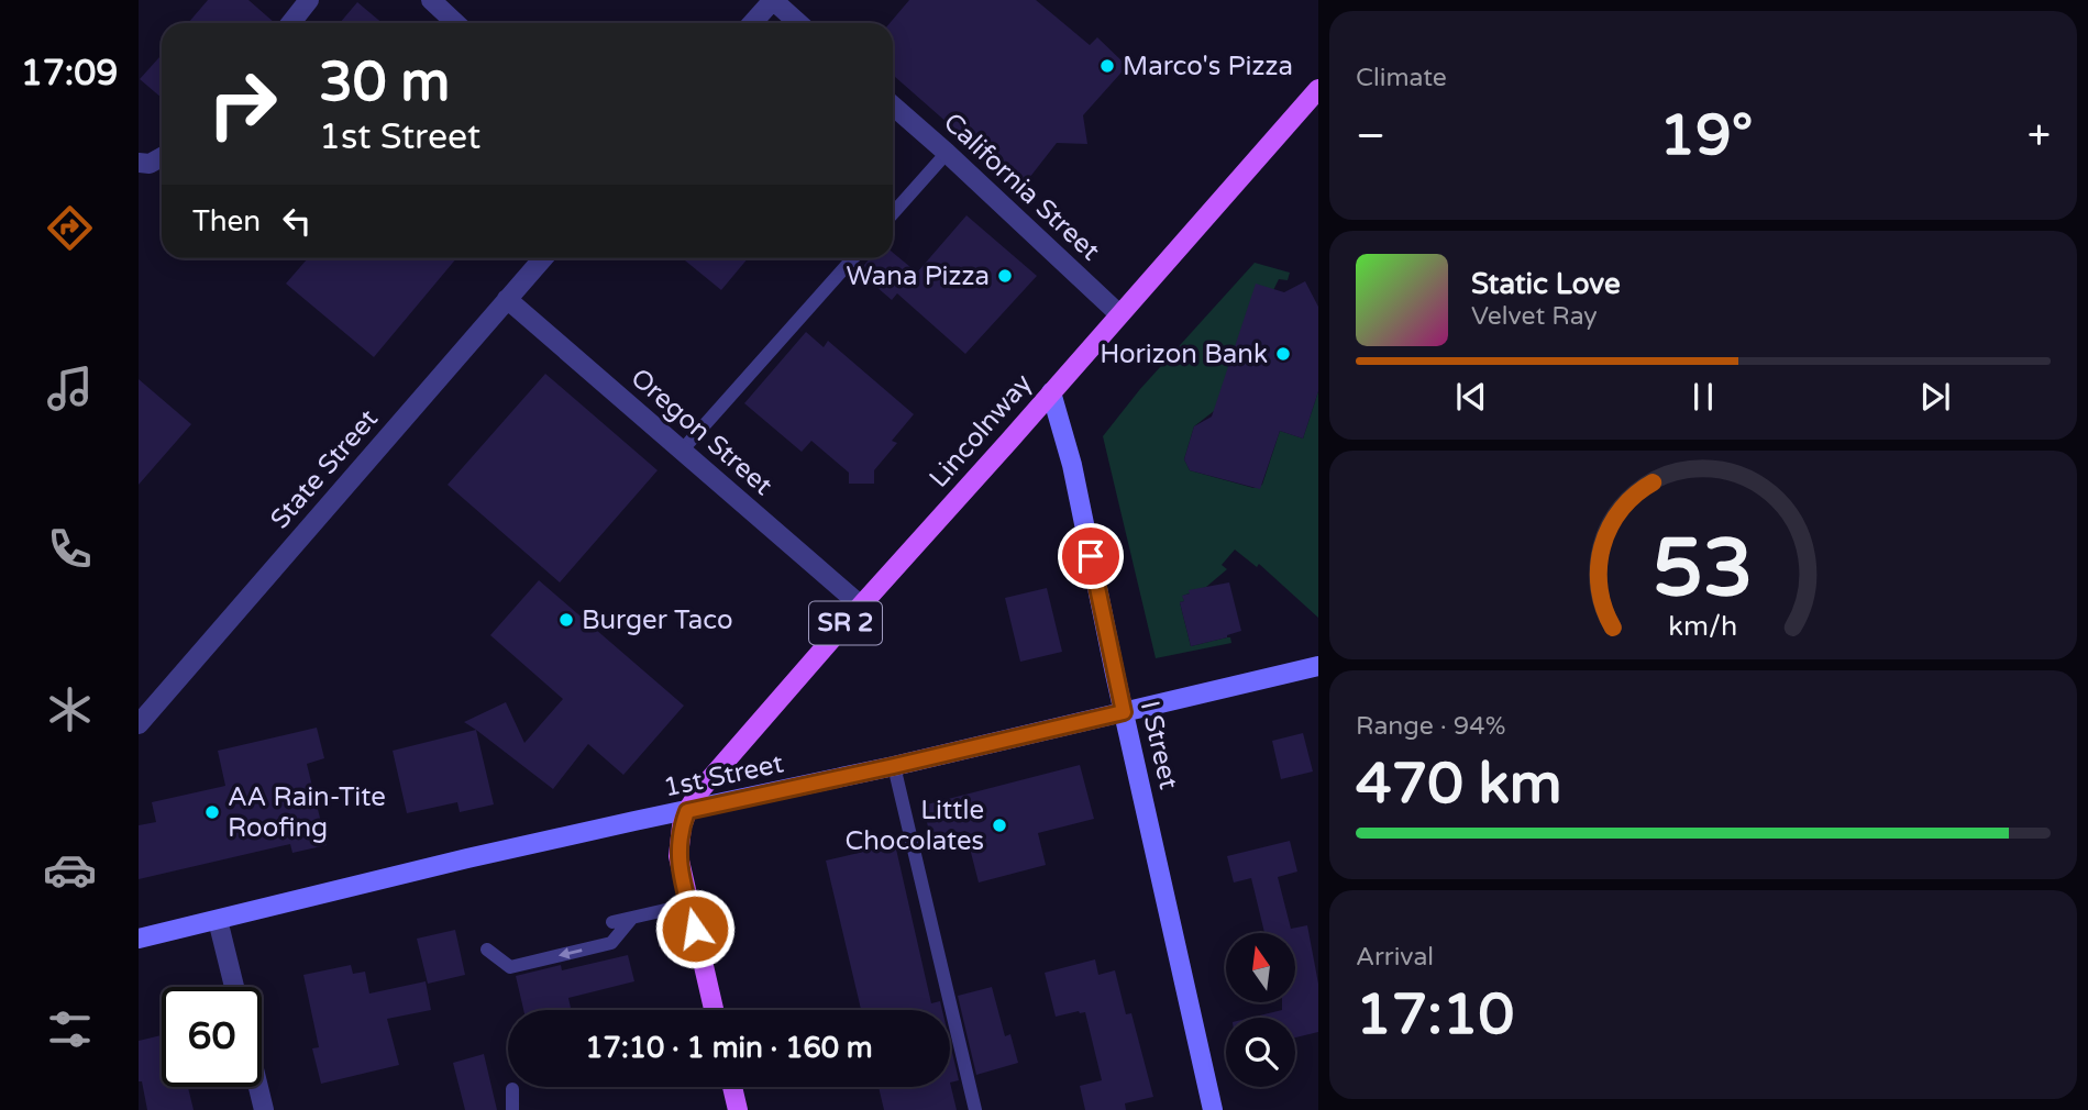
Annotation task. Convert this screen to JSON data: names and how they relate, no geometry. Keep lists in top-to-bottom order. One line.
{"streets":{"main road":["Lincolnway","SR 2"],"street":["California Street","Oregon Street","State Street","I Street","1st Street"]},"crossings":[["California Street","Lincolnway"],["Lincolnway","Oregon Street"],["Lincolnway","SR 2"],["Lincolnway","I Street"],["Lincolnway","1st Street"],["Oregon Street","State Street"],["SR 2","1st Street"],["I Street","1st Street"]],"places":["Marco's Pizza","Wana Pizza","Horizon Bank","Burger Taco","AA Rain-Tite Roofing","Little Chocolates"],"north":"top","page":{"tabs":"17:09","tile":["Climate",["Range · 94%","470 km"],["Arrival","17:10"]],"turn":["30 m","1st Street"],"heat":["−","19°","+"],"then":"Then","song":["Static Love","Velvet Ray"],"limit":"60","trip":"17:10 · 1 min · 160 m","gauge":["53","km/h"]}}
